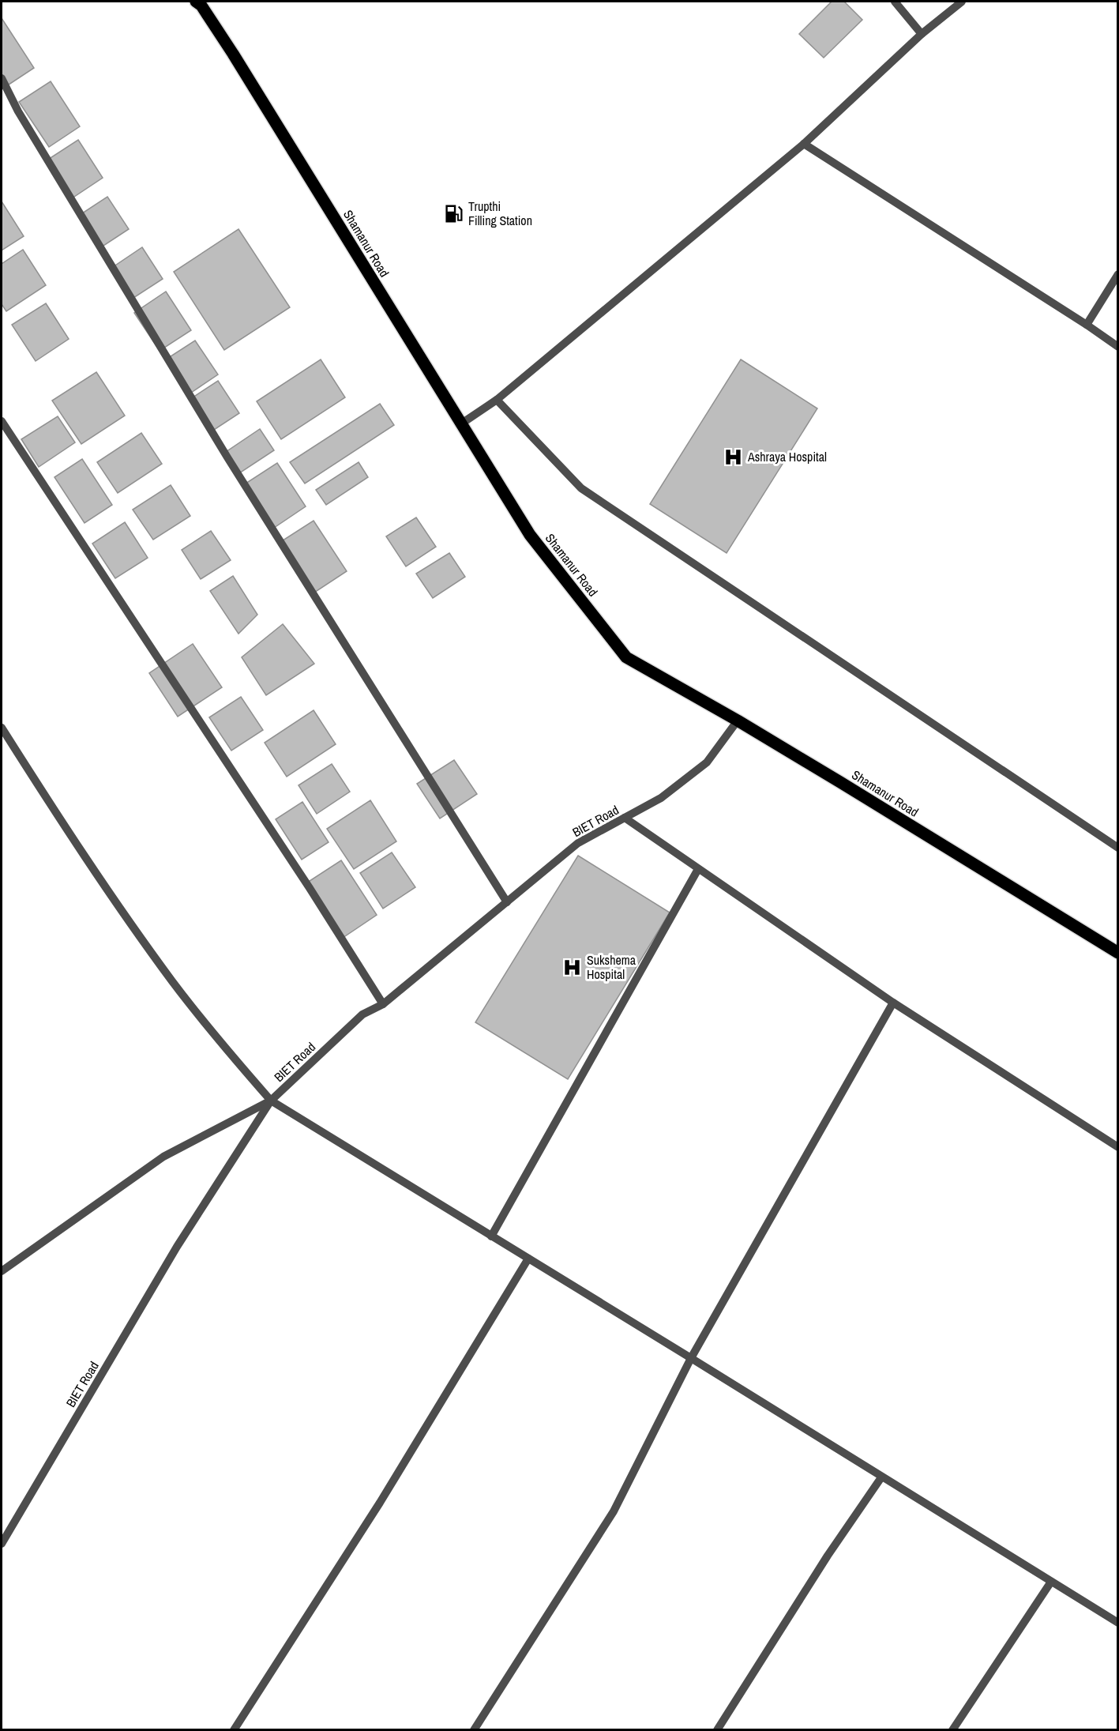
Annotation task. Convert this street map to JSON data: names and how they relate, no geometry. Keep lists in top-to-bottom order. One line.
{"streets":{"main road":["Shamanur Road"],"street":["BIET Road"]},"crossings":[["Shamanur Road","BIET Road"]],"places":{"fuel station":["Trupthi Filling Station"],"hospital":["Ashraya Hospital","Sukshema Hospital"]}}
